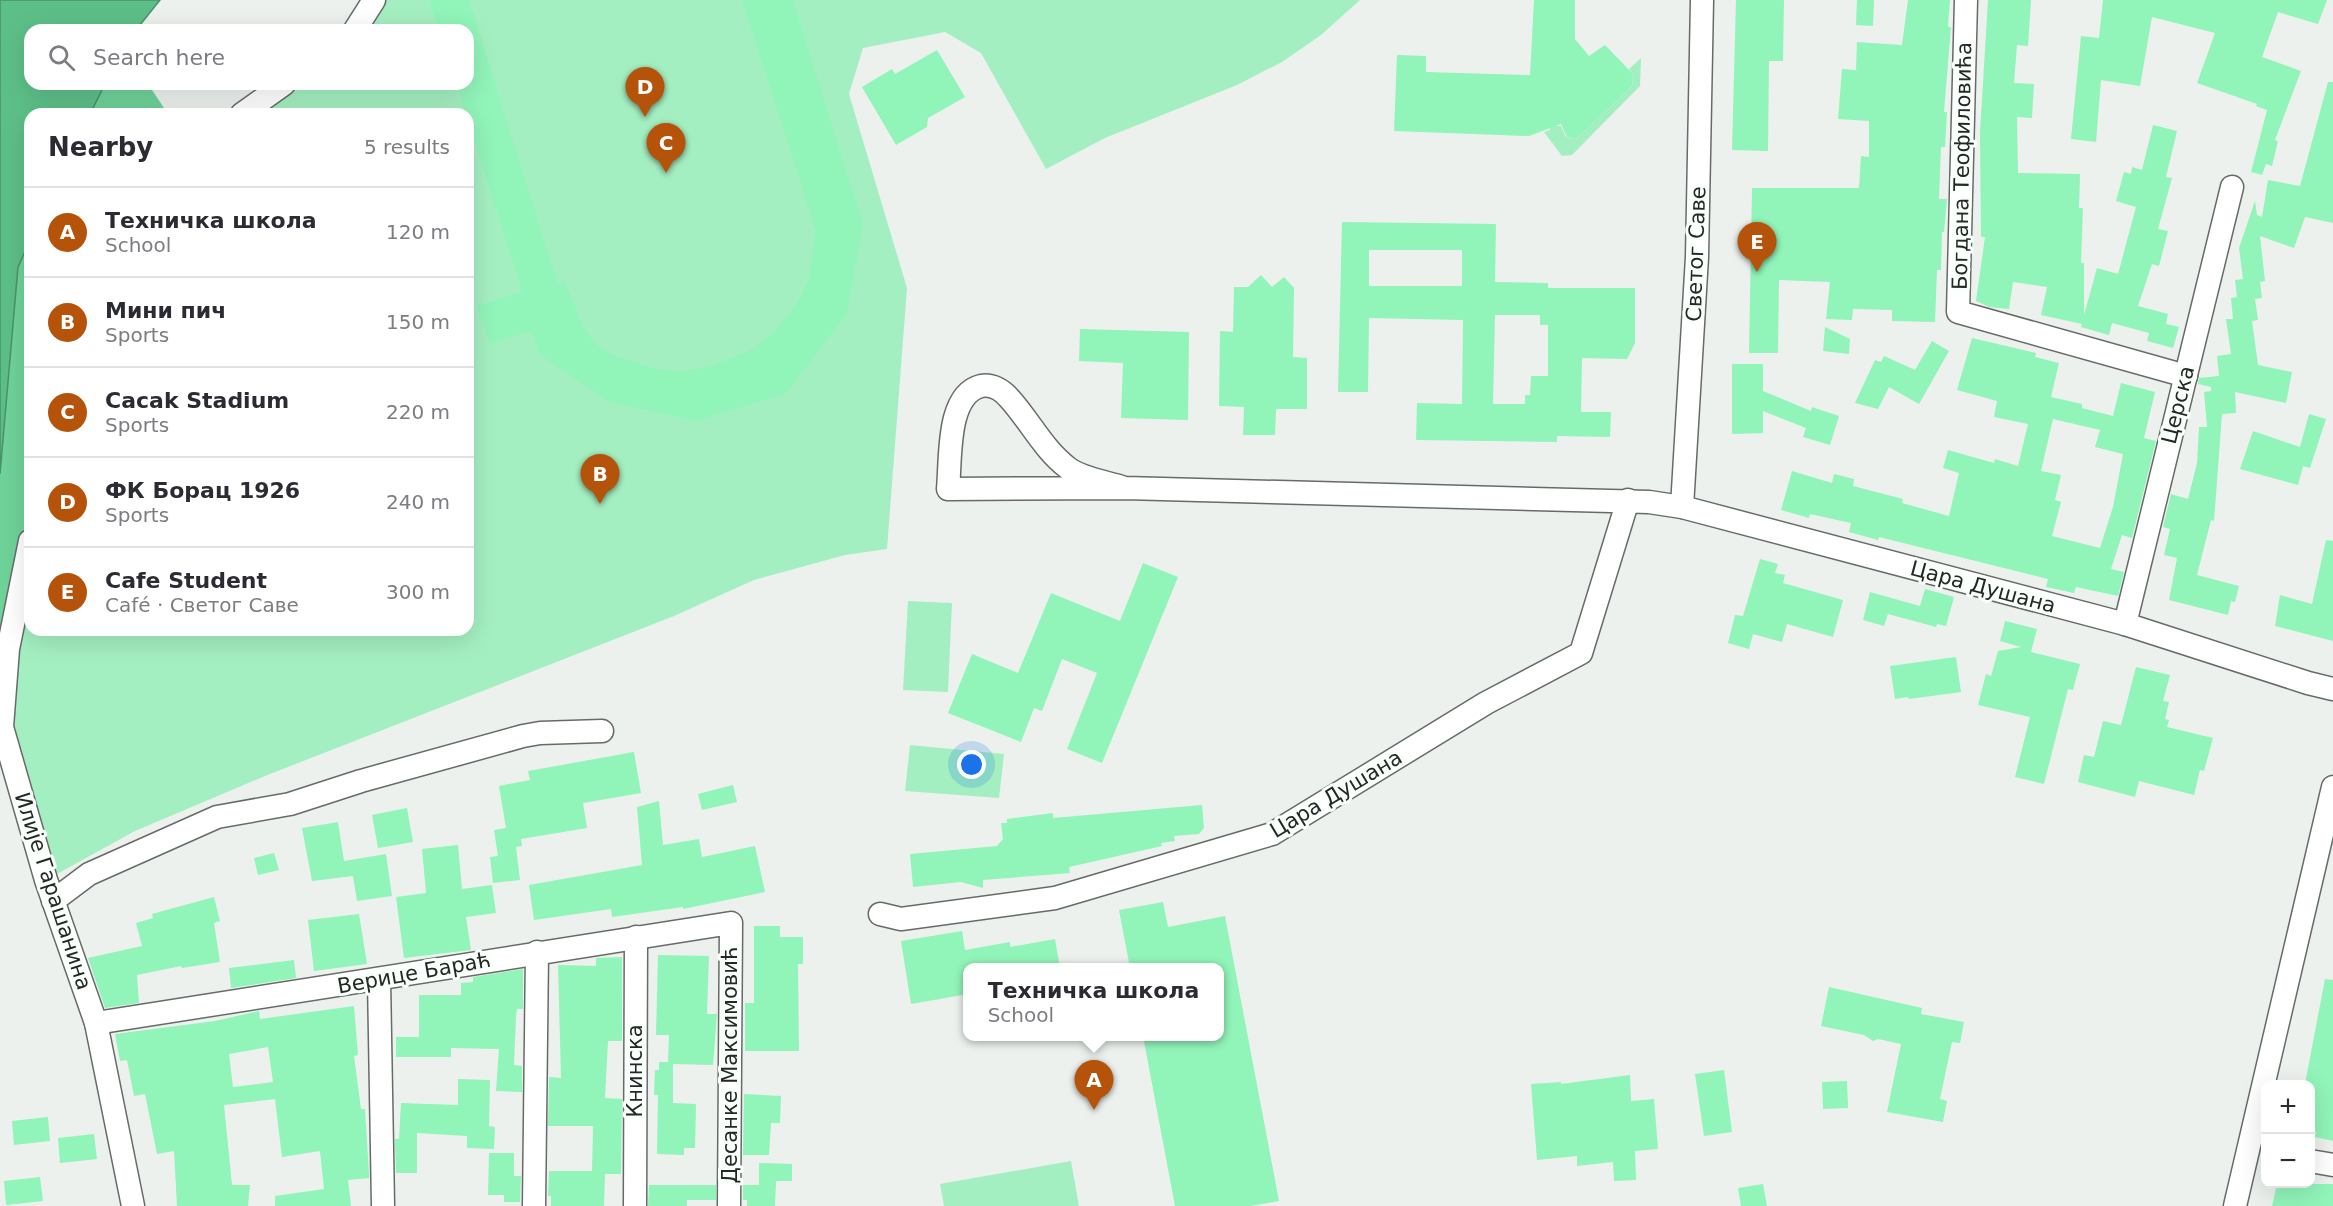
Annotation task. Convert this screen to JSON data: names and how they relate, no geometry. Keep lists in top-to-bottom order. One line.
{"streets":{"street":["Богдана Теофиловића","Светог Саве","Церска","Цара Душана","Илије Гарашанина","Верице Бараћ","Десанке Максимовић","Книнска"]},"crossings":[["Богдана Теофиловића","Церска"],["Светог Саве","Цара Душана"],["Церска","Цара Душана"],["Илије Гарашанина","Верице Бараћ"],["Верице Бараћ","Десанке Максимовић"],["Верице Бараћ","Книнска"]],"page":{"search":"Search here","pins":["D","C","E","B","A"],"heading":["Nearby","5 results"],"list":[{"mark":"A","name":"Техничка школа","note":"School","value":"120 m"},{"mark":"B","name":"Мини пич","note":"Sports","value":"150 m"},{"mark":"C","name":"Cacak Stadium","note":"Sports","value":"220 m"},{"mark":"D","name":"ФК Борац 1926","note":"Sports","value":"240 m"},{"mark":"E","name":"Cafe Student","note":"Café · Светог Саве","value":"300 m"}],"popup":["Техничка школа","School"],"map_buttons":["+","−"]}}
